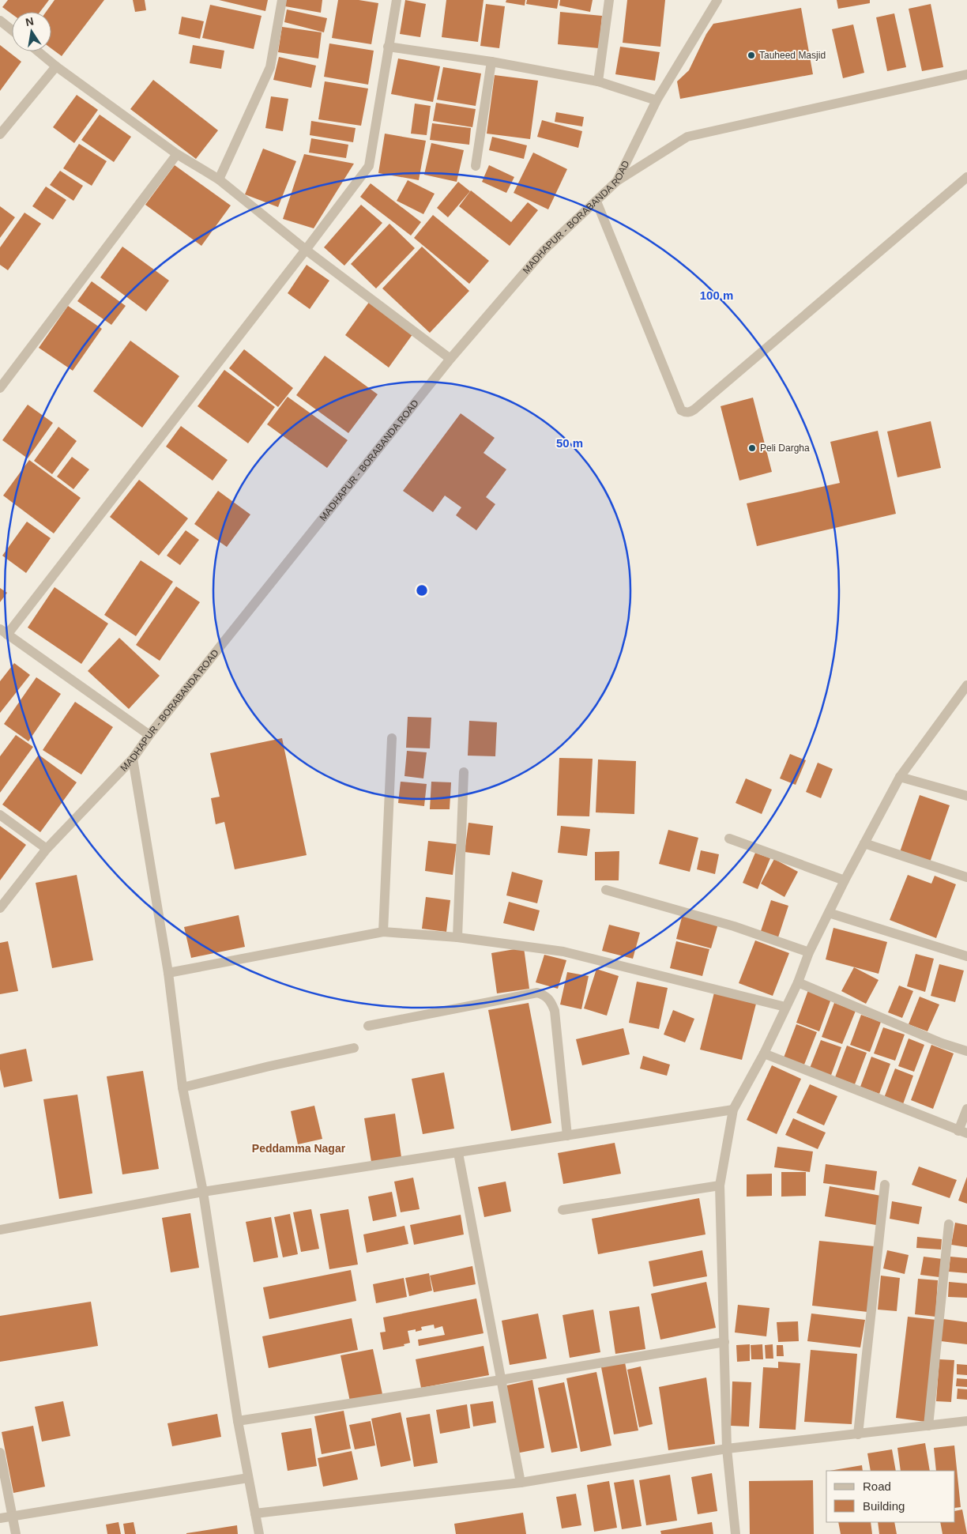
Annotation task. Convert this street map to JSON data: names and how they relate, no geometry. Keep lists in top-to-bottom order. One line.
{"streets":{"street":["MADHAPUR - BORABANDA ROAD"]},"districts":["Peddamma Nagar"],"places":["Tauheed Masjid","Peli Dargha"],"legend":["Road","Building"],"north":"top","rings":["100 m","50 m"]}
